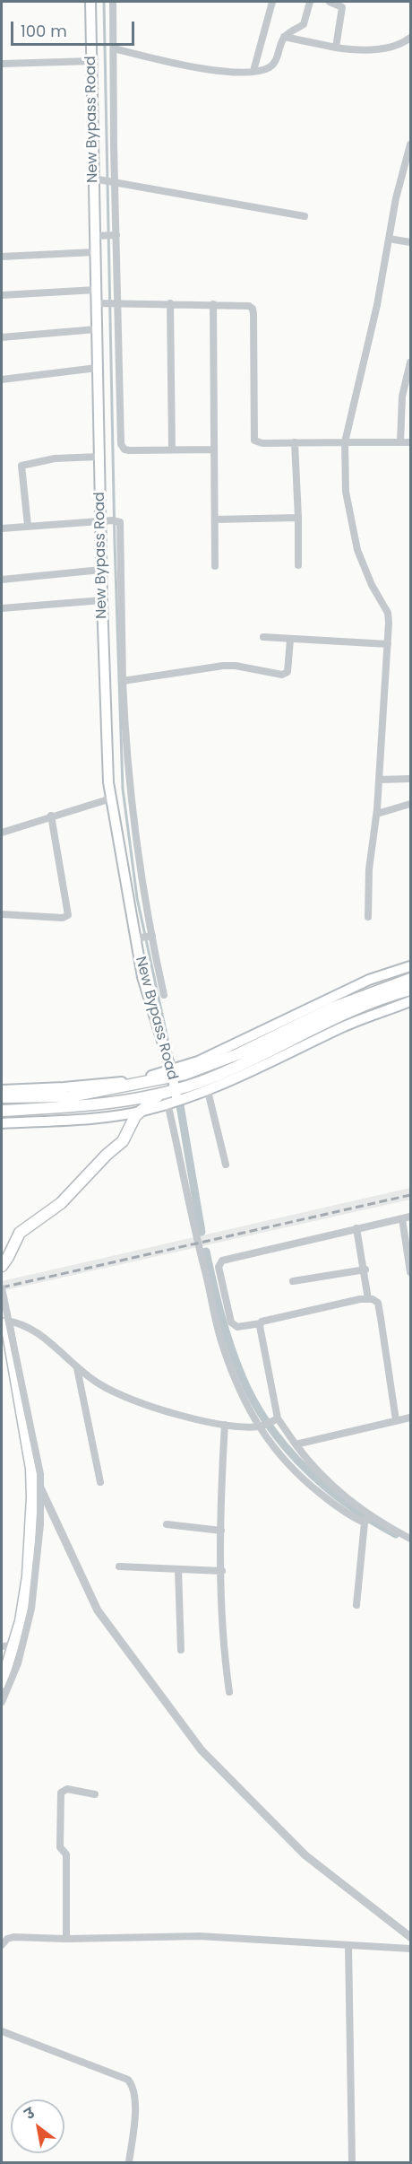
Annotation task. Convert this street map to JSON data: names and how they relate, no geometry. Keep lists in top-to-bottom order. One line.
{"streets":{"main road":["New Bypass Road"]},"scale_bar":"100 m","north":"top left"}
